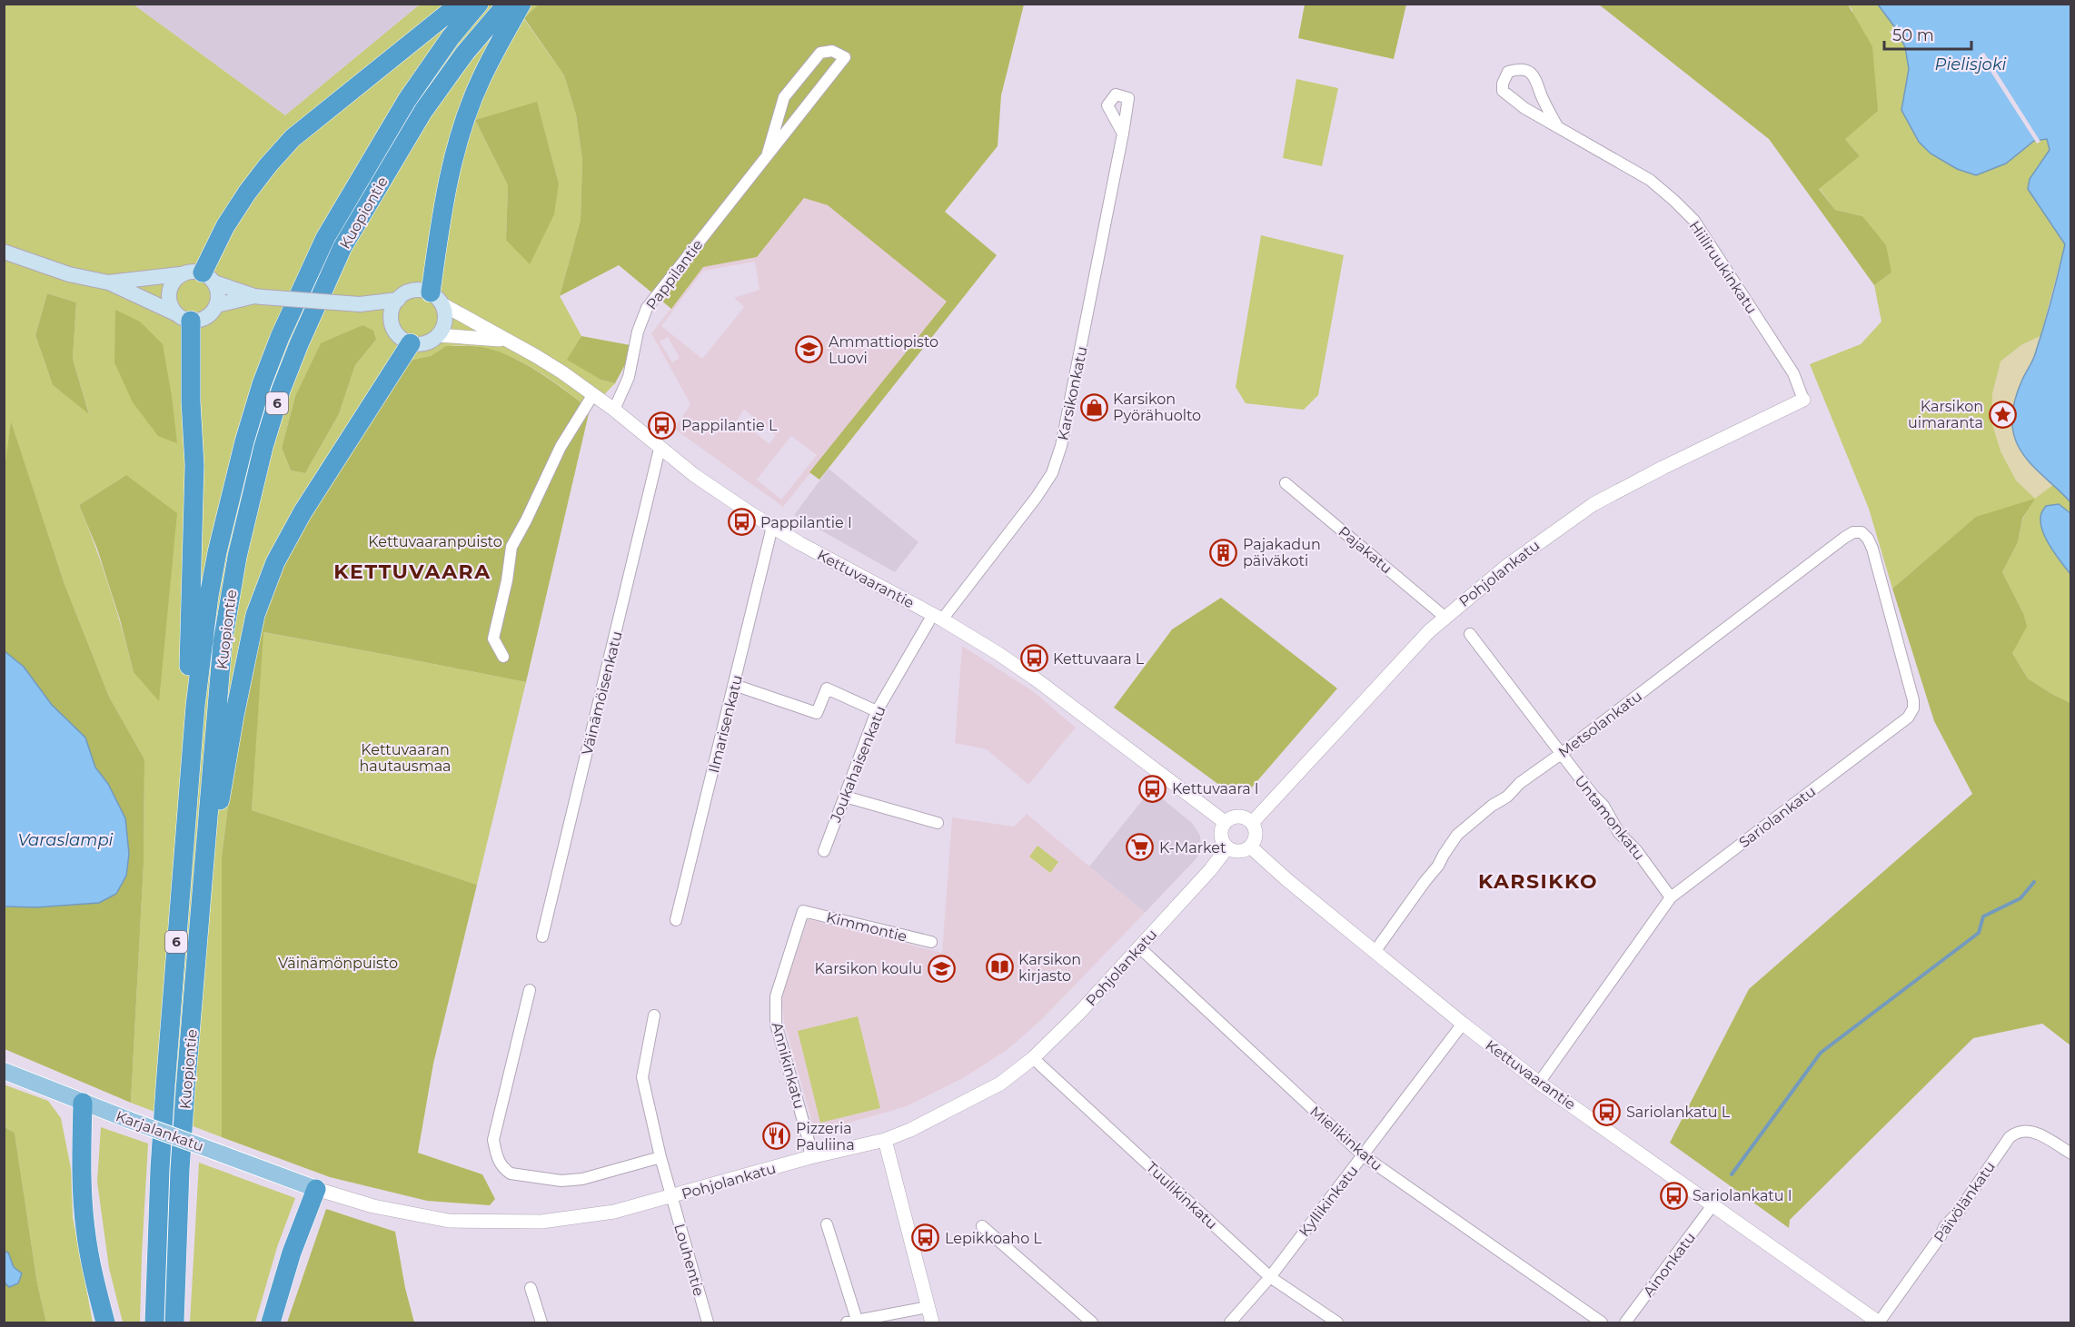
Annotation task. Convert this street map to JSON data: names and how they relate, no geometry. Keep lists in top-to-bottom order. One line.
{"streets":{"highway":["Kuopiontie","6"],"main road":["Karjalankatu"],"street":["Hiiliruukinkatu","Pappilantie","Karsikonkatu","Pajakatu","Pohjolankatu","Kettuvaarantie","Väinämöisenkatu","Ilmarisenkatu","Metsolankatu","Joukahaisenkatu","Sariolankatu","Untamonkatu","Kimmontie","Annikinkatu","Mielikinkatu","Tuulikinkatu","Kyllikinkatu","Päivölänkatu","Louhentie","Ainonkatu"]},"crossings":[["Hiiliruukinkatu","Pohjolankatu"],["Pappilantie","Kettuvaarantie"],["Karsikonkatu","Kettuvaarantie"],["Karsikonkatu","Joukahaisenkatu"],["Pajakatu","Pohjolankatu"],["Pohjolankatu","Kettuvaarantie"],["Pohjolankatu","Annikinkatu"],["Pohjolankatu","Karjalankatu"],["Pohjolankatu","Mielikinkatu"],["Pohjolankatu","Tuulikinkatu"],["Pohjolankatu","Louhentie"],["Kettuvaarantie","Väinämöisenkatu"],["Kettuvaarantie","Ilmarisenkatu"],["Kettuvaarantie","Metsolankatu"],["Kettuvaarantie","Joukahaisenkatu"],["Kettuvaarantie","Sariolankatu"],["Kettuvaarantie","Kyllikinkatu"],["Kettuvaarantie","Päivölänkatu"],["Kettuvaarantie","Ainonkatu"],["Metsolankatu","Sariolankatu"],["Metsolankatu","Untamonkatu"],["Sariolankatu","Untamonkatu"],["Kimmontie","Annikinkatu"],["Mielikinkatu","Kyllikinkatu"],["Tuulikinkatu","Kyllikinkatu"]],"districts":["KETTUVAARA","KARSIKKO"],"water":["Pielisjoki","Varaslampi"],"parks":["Kettuvaaranpuisto","Kettuvaaran hautausmaa","Väinämönpuisto"],"places":{"school or university":["Ammattiopisto Luovi","Karsikon koulu"],"shop":["Karsikon Pyörähuolto"],"place":["Karsikon uimaranta"],"bus stop":["Pappilantie L","Pappilantie I","Kettuvaara L","Kettuvaara I","Sariolankatu L","Sariolankatu I","Lepikkoaho L"],"building":["Pajakadun päiväkoti"],"supermarket":["K-Market"],"library":["Karsikon kirjasto"],"restaurant":["Pizzeria Pauliina"]},"scale_bar":"50 m"}
